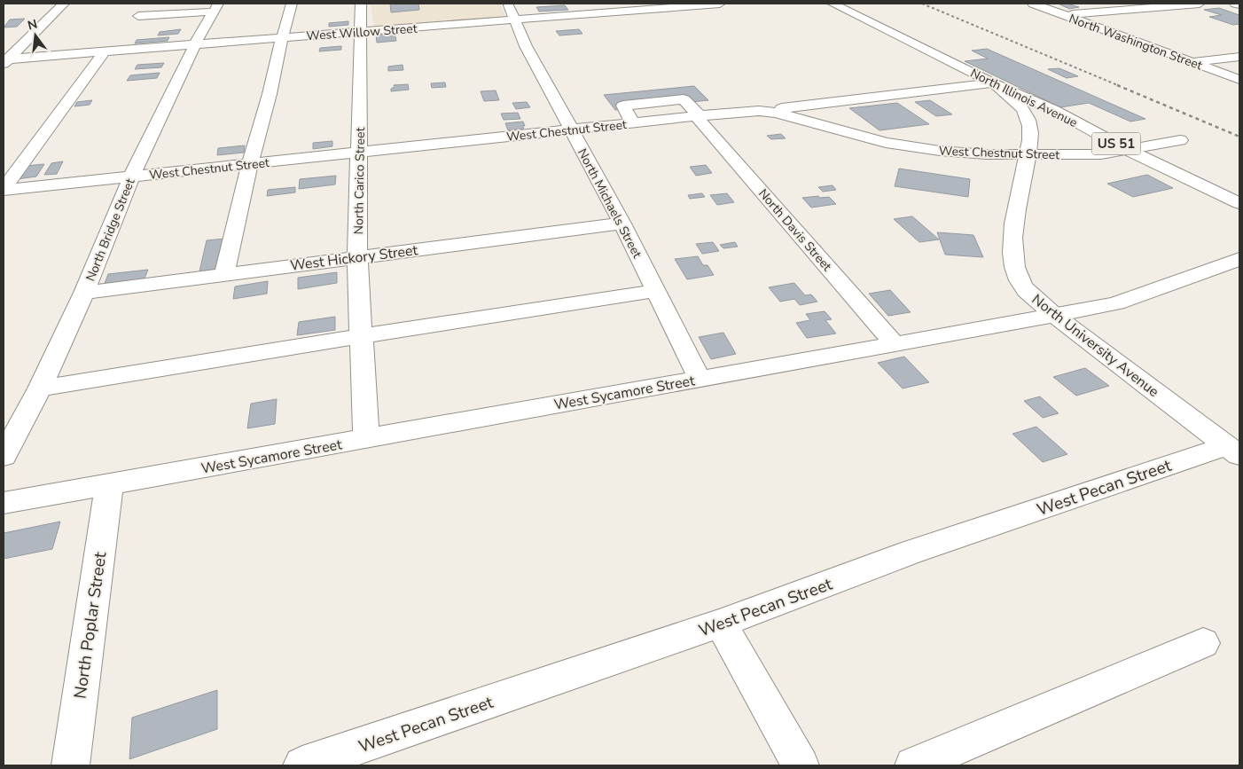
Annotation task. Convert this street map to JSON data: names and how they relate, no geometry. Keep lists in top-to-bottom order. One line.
{"streets":{"street":["West Willow Street","North Washington Street","North Illinois Avenue","West Chestnut Street","US 51","North Carico Street","North Michaels Street","North Bridge Street","North Davis Street","West Hickory Street","North University Avenue","West Sycamore Street","West Pecan Street","North Poplar Street"]},"crossings":[["West Willow Street","North Carico Street"],["West Willow Street","North Michaels Street"],["West Willow Street","North Bridge Street"],["North Illinois Avenue","West Chestnut Street"],["North Illinois Avenue","North University Avenue"],["West Chestnut Street","North Carico Street"],["West Chestnut Street","North Michaels Street"],["West Chestnut Street","North Bridge Street"],["West Chestnut Street","North Davis Street"],["West Chestnut Street","North University Avenue"],["North Carico Street","West Hickory Street"],["North Carico Street","West Sycamore Street"],["North Michaels Street","West Hickory Street"],["North Michaels Street","West Sycamore Street"],["North Bridge Street","West Hickory Street"],["North Davis Street","West Sycamore Street"],["North University Avenue","West Sycamore Street"],["North University Avenue","West Pecan Street"],["West Sycamore Street","North Poplar Street"]],"north":"top"}
